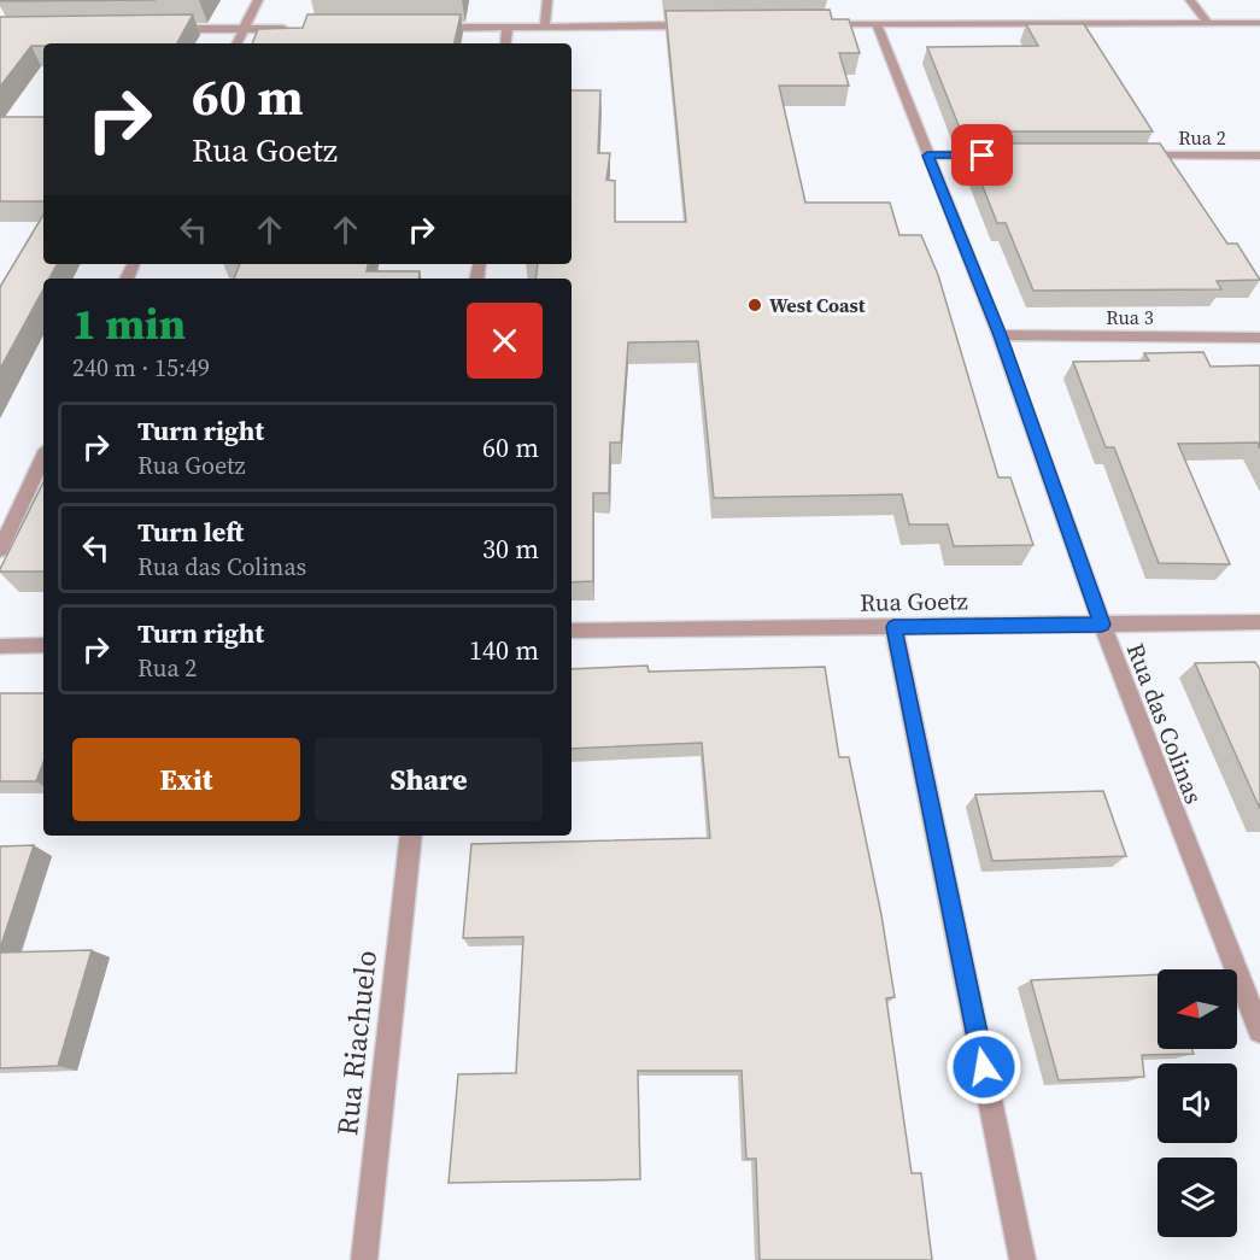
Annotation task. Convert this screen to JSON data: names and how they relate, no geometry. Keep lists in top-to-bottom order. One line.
{"streets":{"street":["Rua 2","Rua 3","Rua Goetz","Rua das Colinas","Rua Riachuelo"]},"crossings":[["Rua 3","Rua das Colinas"],["Rua Goetz","Rua das Colinas"]],"places":["West Coast"],"north":"left","page":{"turn":["60 m","Rua Goetz"],"heading":["1 min","240 m · 15:49"],"list":[{"name":"Turn right","note":"Rua Goetz","value":"60 m"},{"name":"Turn left","note":"Rua das Colinas","value":"30 m"},{"name":"Turn right","note":"Rua 2","value":"140 m"}],"buttons":["Exit","Share"]}}
